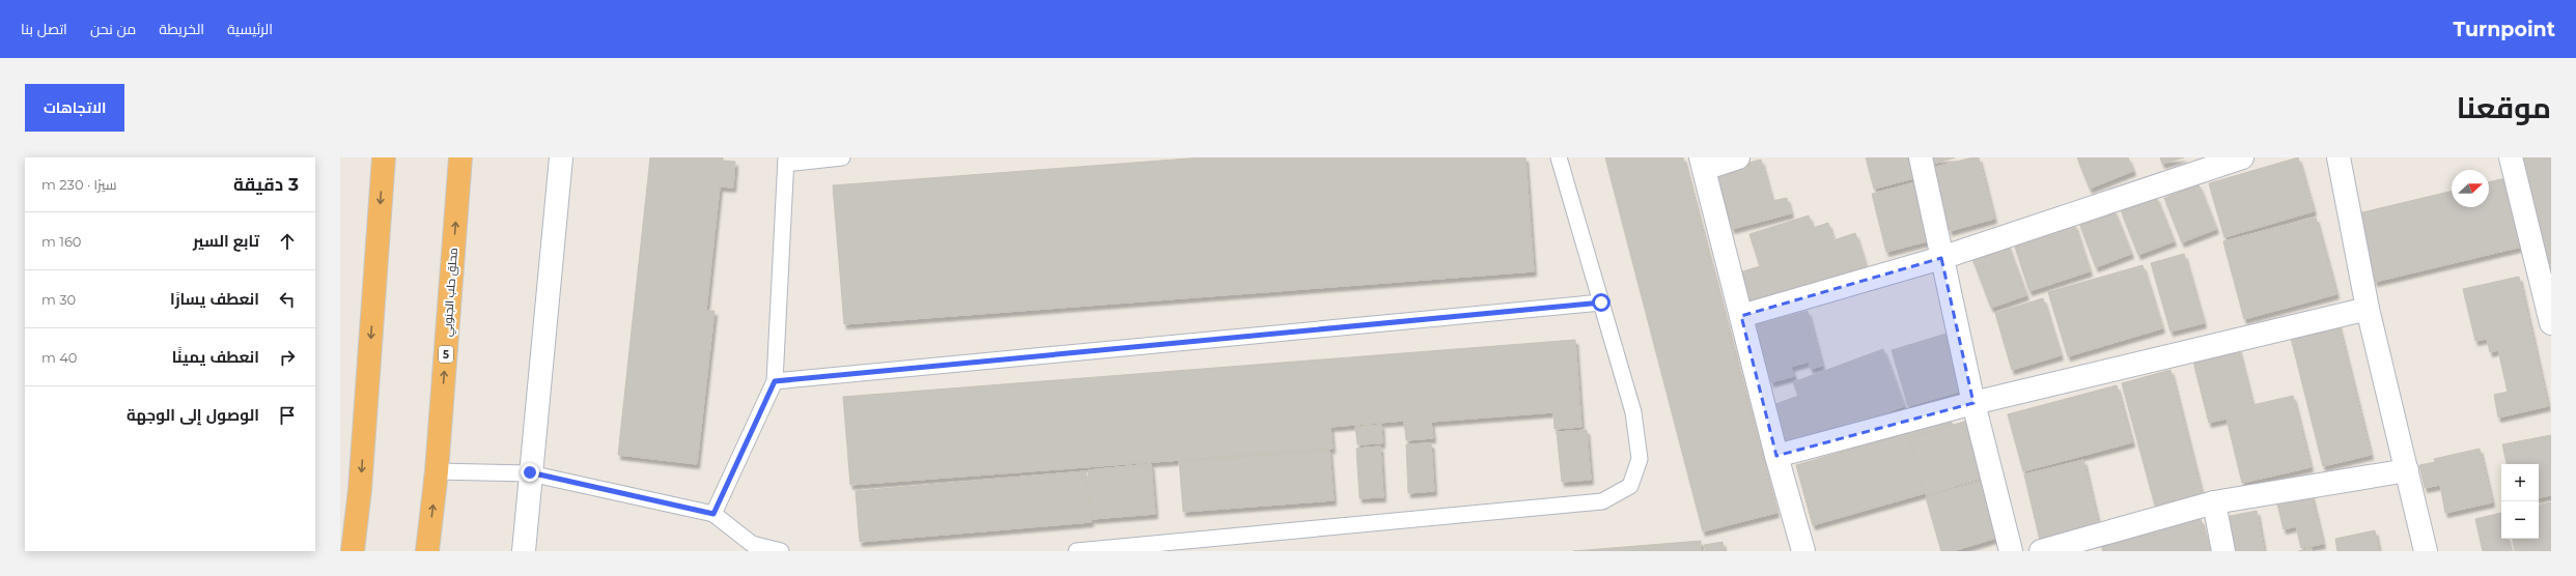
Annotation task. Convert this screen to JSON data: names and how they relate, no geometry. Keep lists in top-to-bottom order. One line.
{"streets":{"highway":["محلق حلب الجنوبي","5"]},"north":"right","page":{"header":"Turnpoint","nav":["الرئيسية","الخريطة","من نحن","اتصل بنا"],"title":"موقعنا","buttons":"الاتجاهات","heading":["3 دقيقة","سيرًا · 230 m"],"list":[["تابع السير","160 m"],["انعطف يسارًا","30 m"],["انعطف يمينًا","40 m"],"الوصول إلى الوجهة"],"map_buttons":["+","−"]}}
